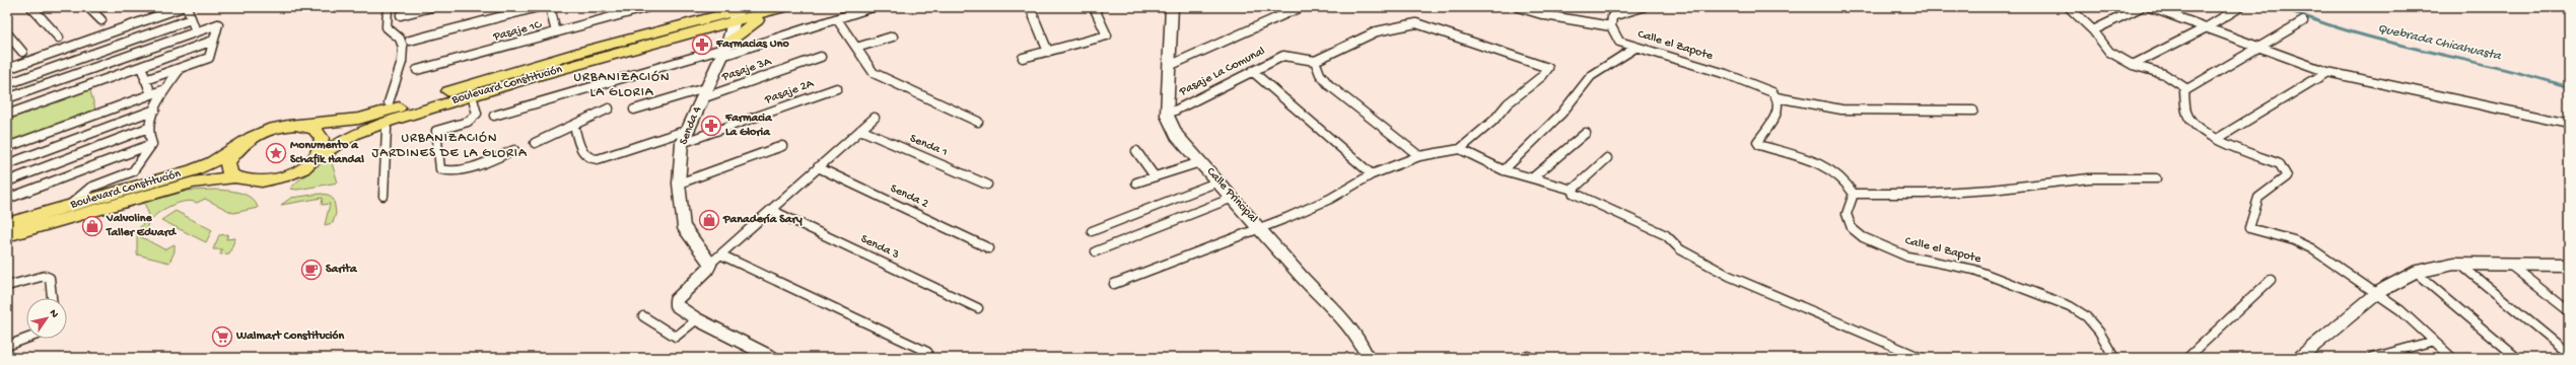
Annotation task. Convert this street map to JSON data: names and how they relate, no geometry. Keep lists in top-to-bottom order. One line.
{"streets":{"highway":["Boulevard Constitución"],"street":["Pasaje 1C","Calle el Zapote","Pasaje 3A","Pasaje La Comunal","Pasaje 2A","Senda 4","Senda 1","Calle Principal","Senda 2","Senda 3"]},"crossings":[["Pasaje 3A","Senda 4"],["Pasaje La Comunal","Calle Principal"],["Boulevard Constitución","Senda 4"],["Pasaje 2A","Senda 4"]],"districts":["URBANIZACIÓN LA GLORIA","URBANIZACIÓN JARDINES DE LA GLORIA"],"water":["Quebrada Chicahuasta"],"places":{"pharmacy":["Farmacias Uno","Farmacia La Gloria"],"place":["Monumento a Schafik Handal"],"shop":["Panadería Sary","Valvoline Taller Eduard"],"cafe":["Sarita"],"supermarket":["Walmart Constitución"]},"north":"top right"}
